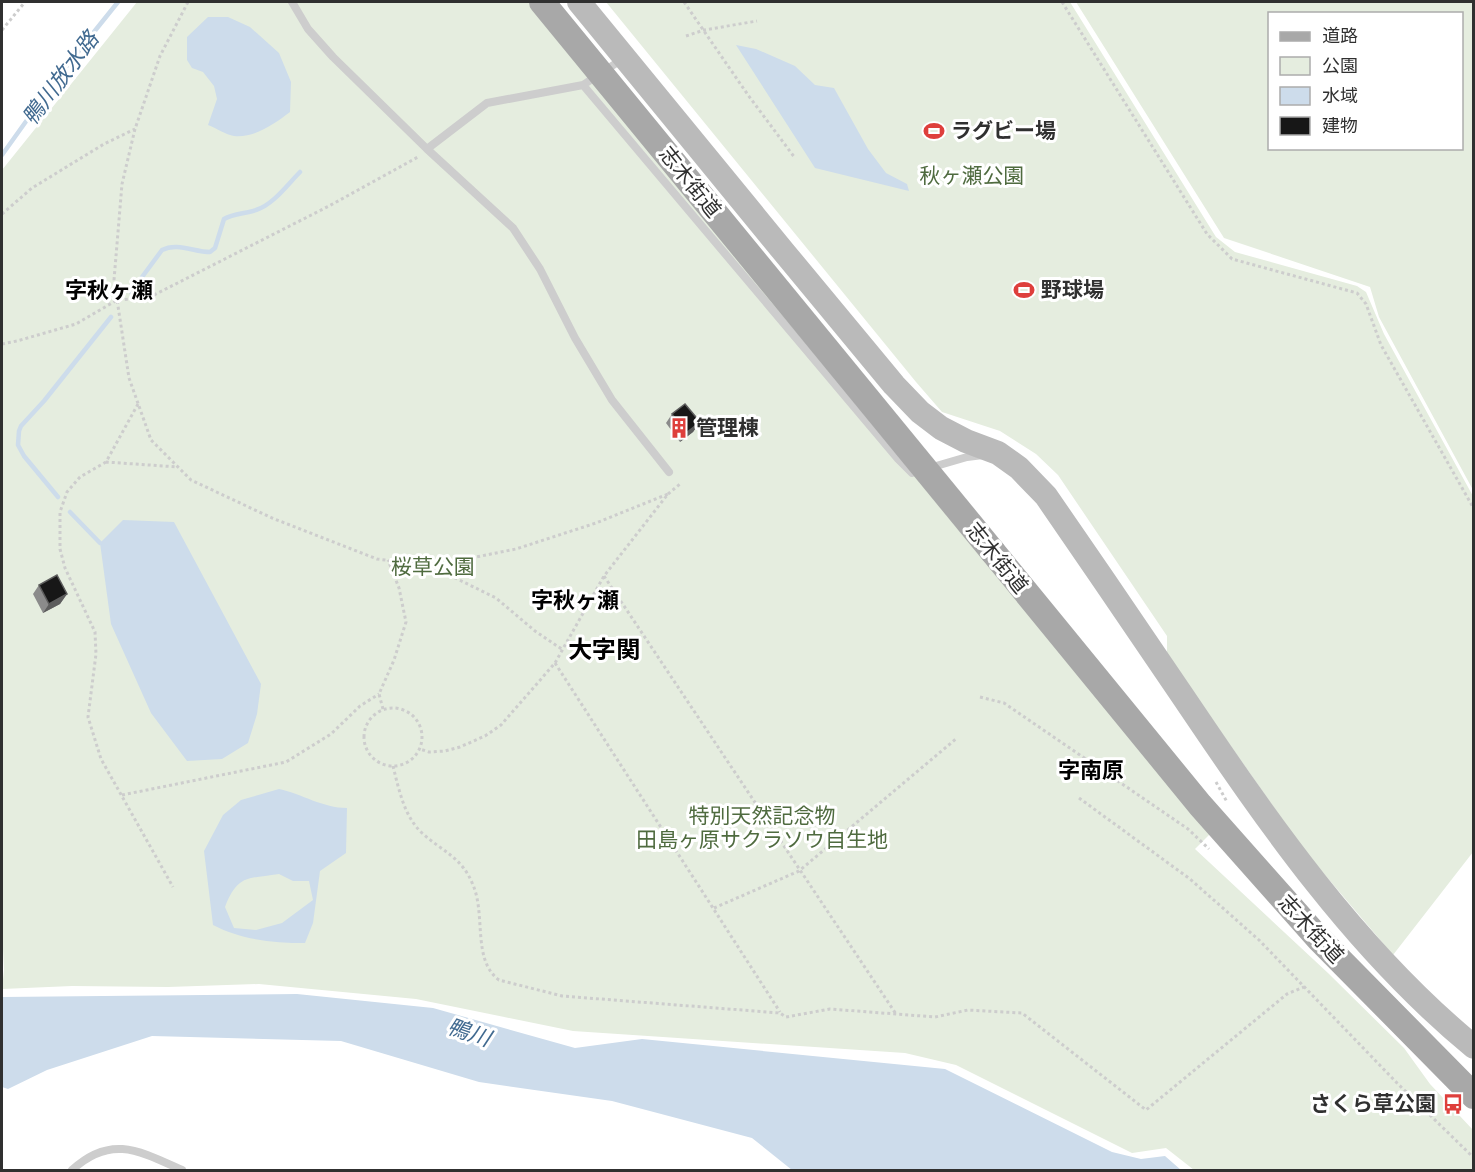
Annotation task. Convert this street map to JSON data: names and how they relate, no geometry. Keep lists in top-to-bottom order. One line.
{"streets":{"main road":["志木街道"]},"districts":["字秋ヶ瀬","字秋ヶ瀬","大字関","字南原"],"water":["鴨川放水路","鴨川"],"parks":["秋ヶ瀬公園","桜草公園","特別天然記念物 田島ヶ原サクラソウ自生地"],"places":{"sports":["ラグビー場","野球場"],"building":["管理棟"],"bus stop":["さくら草公園"]},"legend":["道路","公園","水域","建物"]}
